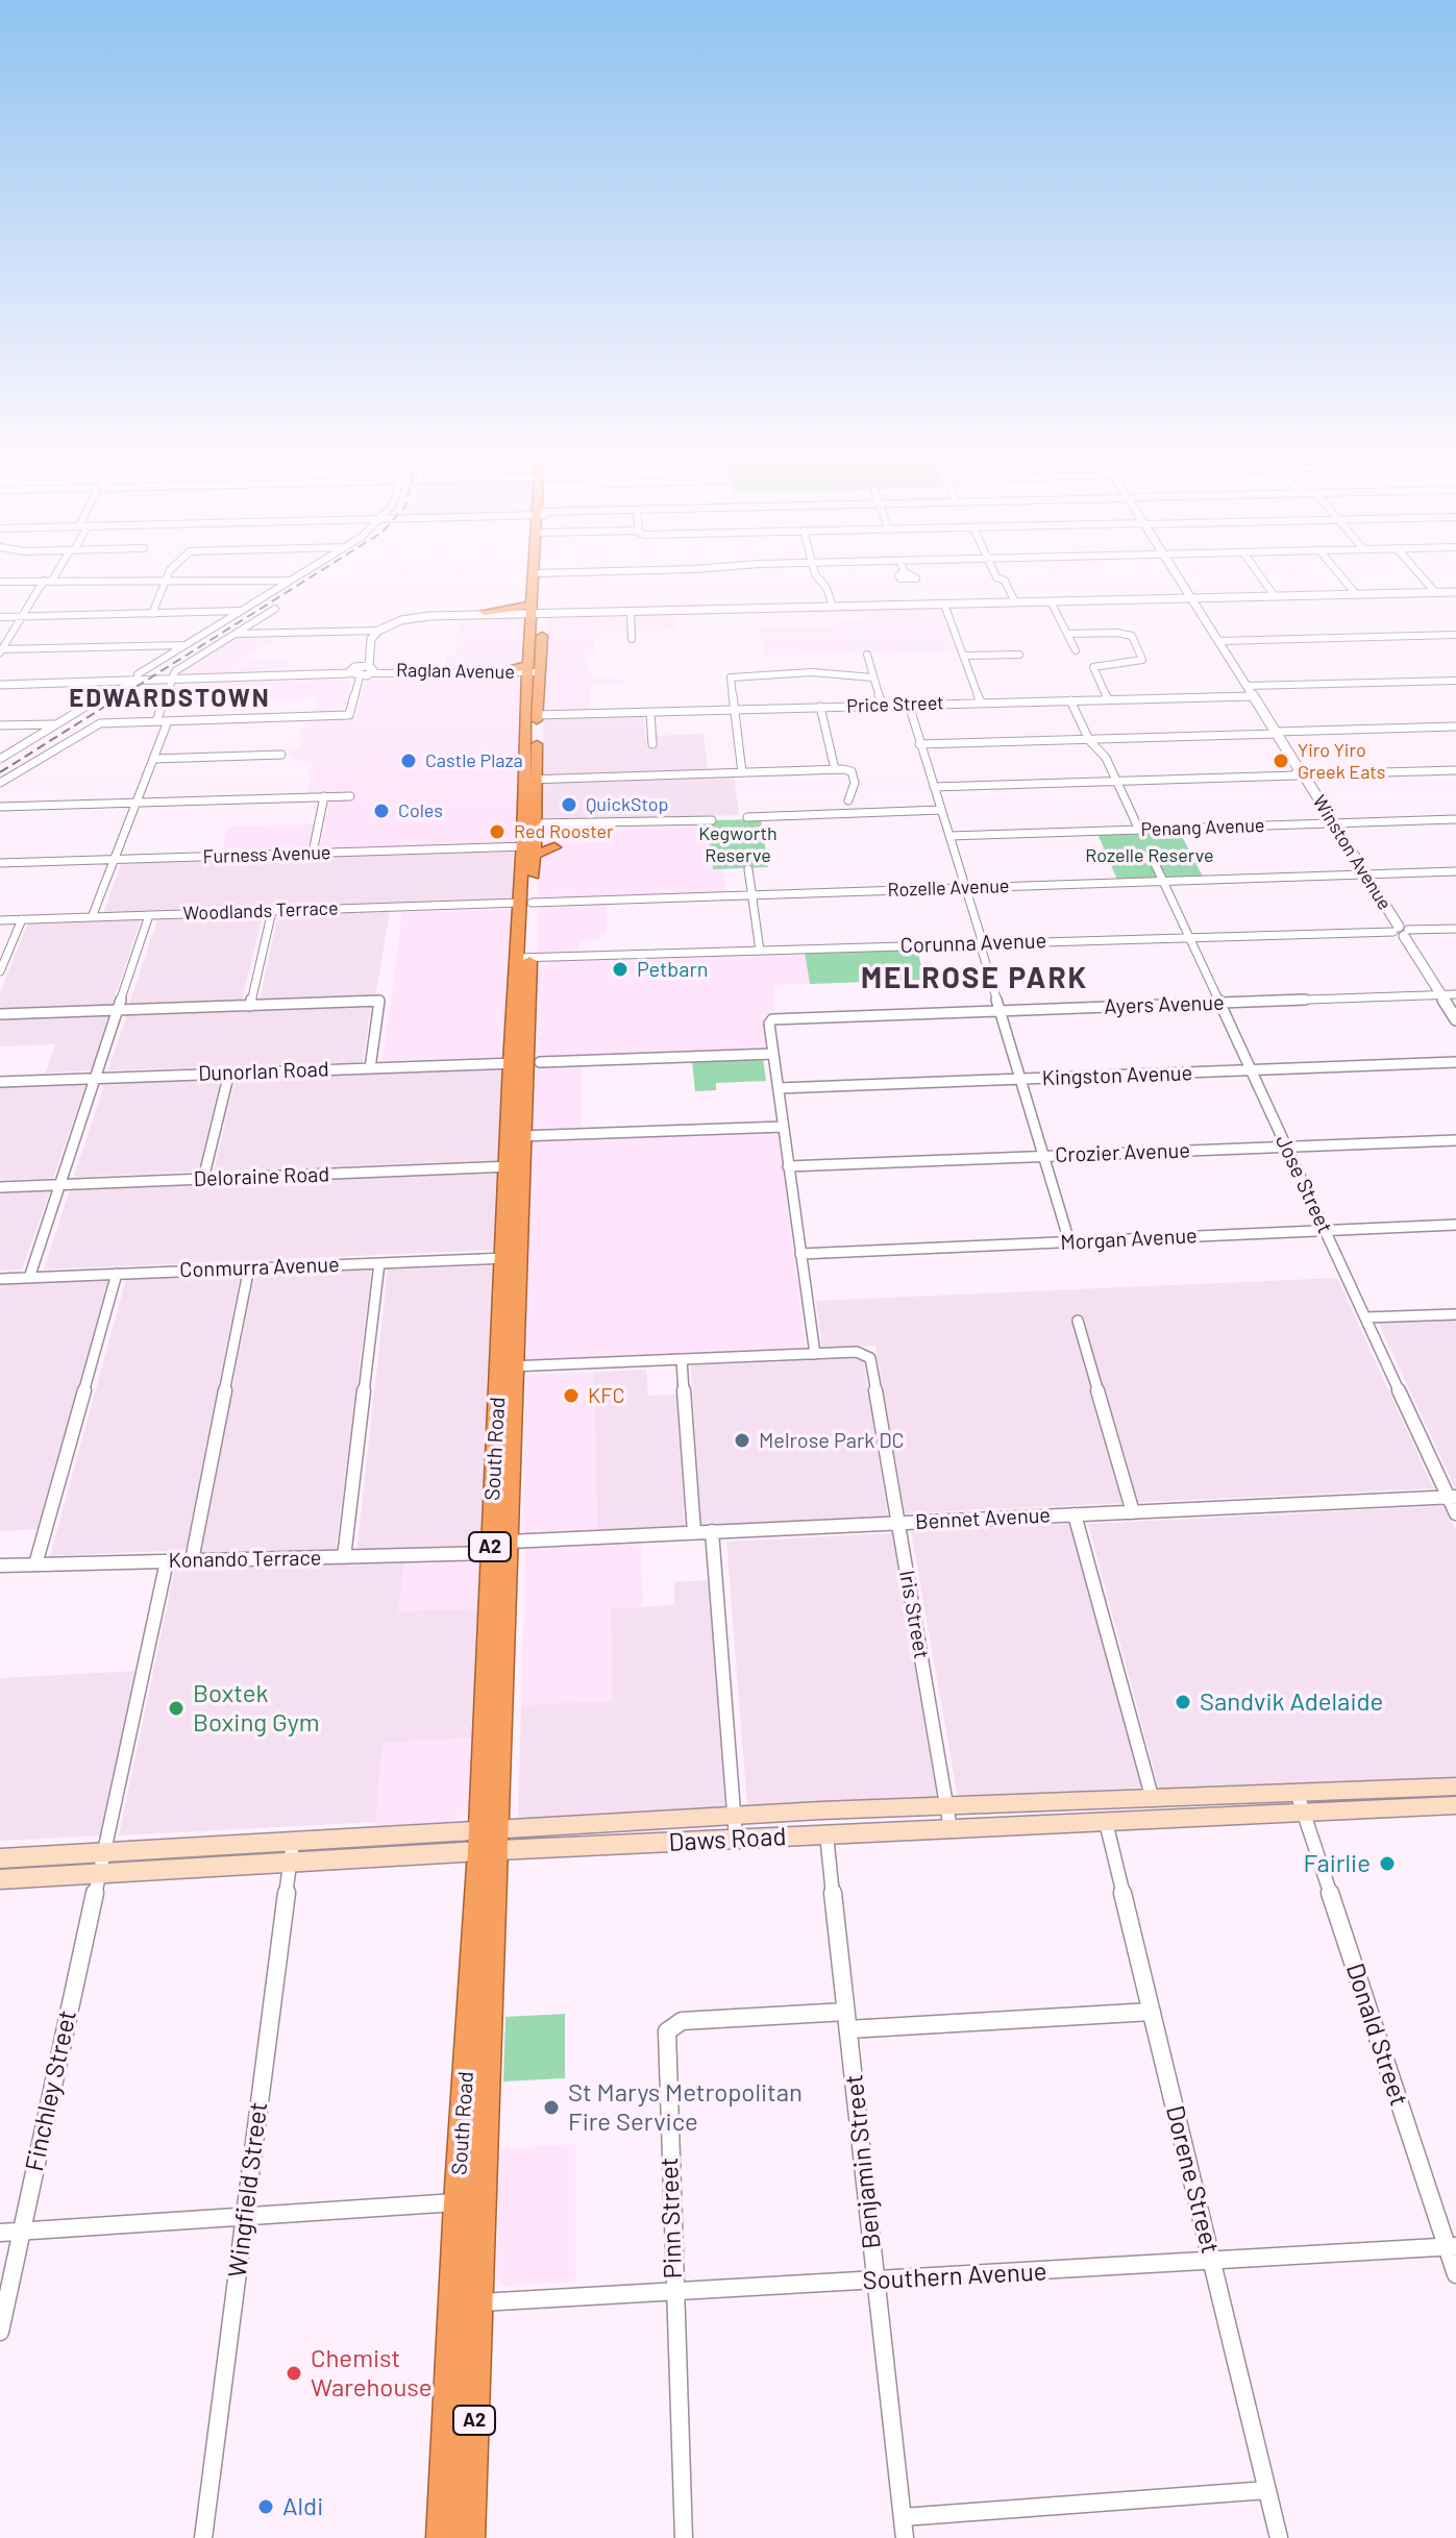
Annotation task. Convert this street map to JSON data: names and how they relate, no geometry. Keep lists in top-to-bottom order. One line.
{"streets":{"highway":["South Road","A2"],"main road":["Daws Road"],"street":["Raglan Avenue","Price Street","Penang Avenue","Winston Avenue","Furness Avenue","Rozelle Avenue","Woodlands Terrace","Corunna Avenue","Ayers Avenue","Dunorlan Road","Kingston Avenue","Crozier Avenue","Deloraine Road","Jose Street","Morgan Avenue","Conmurra Avenue","Bennet Avenue","Konando Terrace","Iris Street","Donald Street","Finchley Street","Benjamin Street","Dorene Street","Wingfield Street","Pinn Street","Southern Avenue"]},"crossings":[["Price Street","Winston Avenue"],["Price Street","South Road"],["Penang Avenue","Winston Avenue"],["Winston Avenue","Rozelle Avenue"],["Winston Avenue","Corunna Avenue"],["Winston Avenue","Ayers Avenue"],["Furness Avenue","South Road"],["Rozelle Avenue","Woodlands Terrace"],["Rozelle Avenue","Jose Street"],["Rozelle Avenue","South Road"],["Woodlands Terrace","South Road"],["Corunna Avenue","Jose Street"],["Corunna Avenue","South Road"],["Ayers Avenue","Dunorlan Road"],["Ayers Avenue","Jose Street"],["Dunorlan Road","South Road"],["Kingston Avenue","Jose Street"],["Crozier Avenue","Jose Street"],["Deloraine Road","South Road"],["Jose Street","Morgan Avenue"],["Jose Street","Bennet Avenue"],["Conmurra Avenue","South Road"],["South Road","Bennet Avenue"],["South Road","Konando Terrace"],["South Road","Daws Road"],["South Road","Southern Avenue"],["Bennet Avenue","Iris Street"],["Konando Terrace","Finchley Street"],["Iris Street","Daws Road"],["Daws Road","Donald Street"],["Daws Road","Finchley Street"],["Daws Road","Benjamin Street"],["Daws Road","Dorene Street"],["Daws Road","Wingfield Street"],["Donald Street","Southern Avenue"],["Benjamin Street","Pinn Street"],["Benjamin Street","Southern Avenue"],["Dorene Street","Southern Avenue"],["Pinn Street","Southern Avenue"]],"districts":["EDWARDSTOWN","MELROSE PARK"],"parks":["Kegworth Reserve","Rozelle Reserve"],"places":["Castle Plaza","Yiro Yiro Greek Eats","QuickStop","Coles","Red Rooster","Petbarn","KFC","Melrose Park DC","Sandvik Adelaide","Boxtek Boxing Gym","Fairlie","St Marys Metropolitan Fire Service","Chemist Warehouse","Aldi"]}
